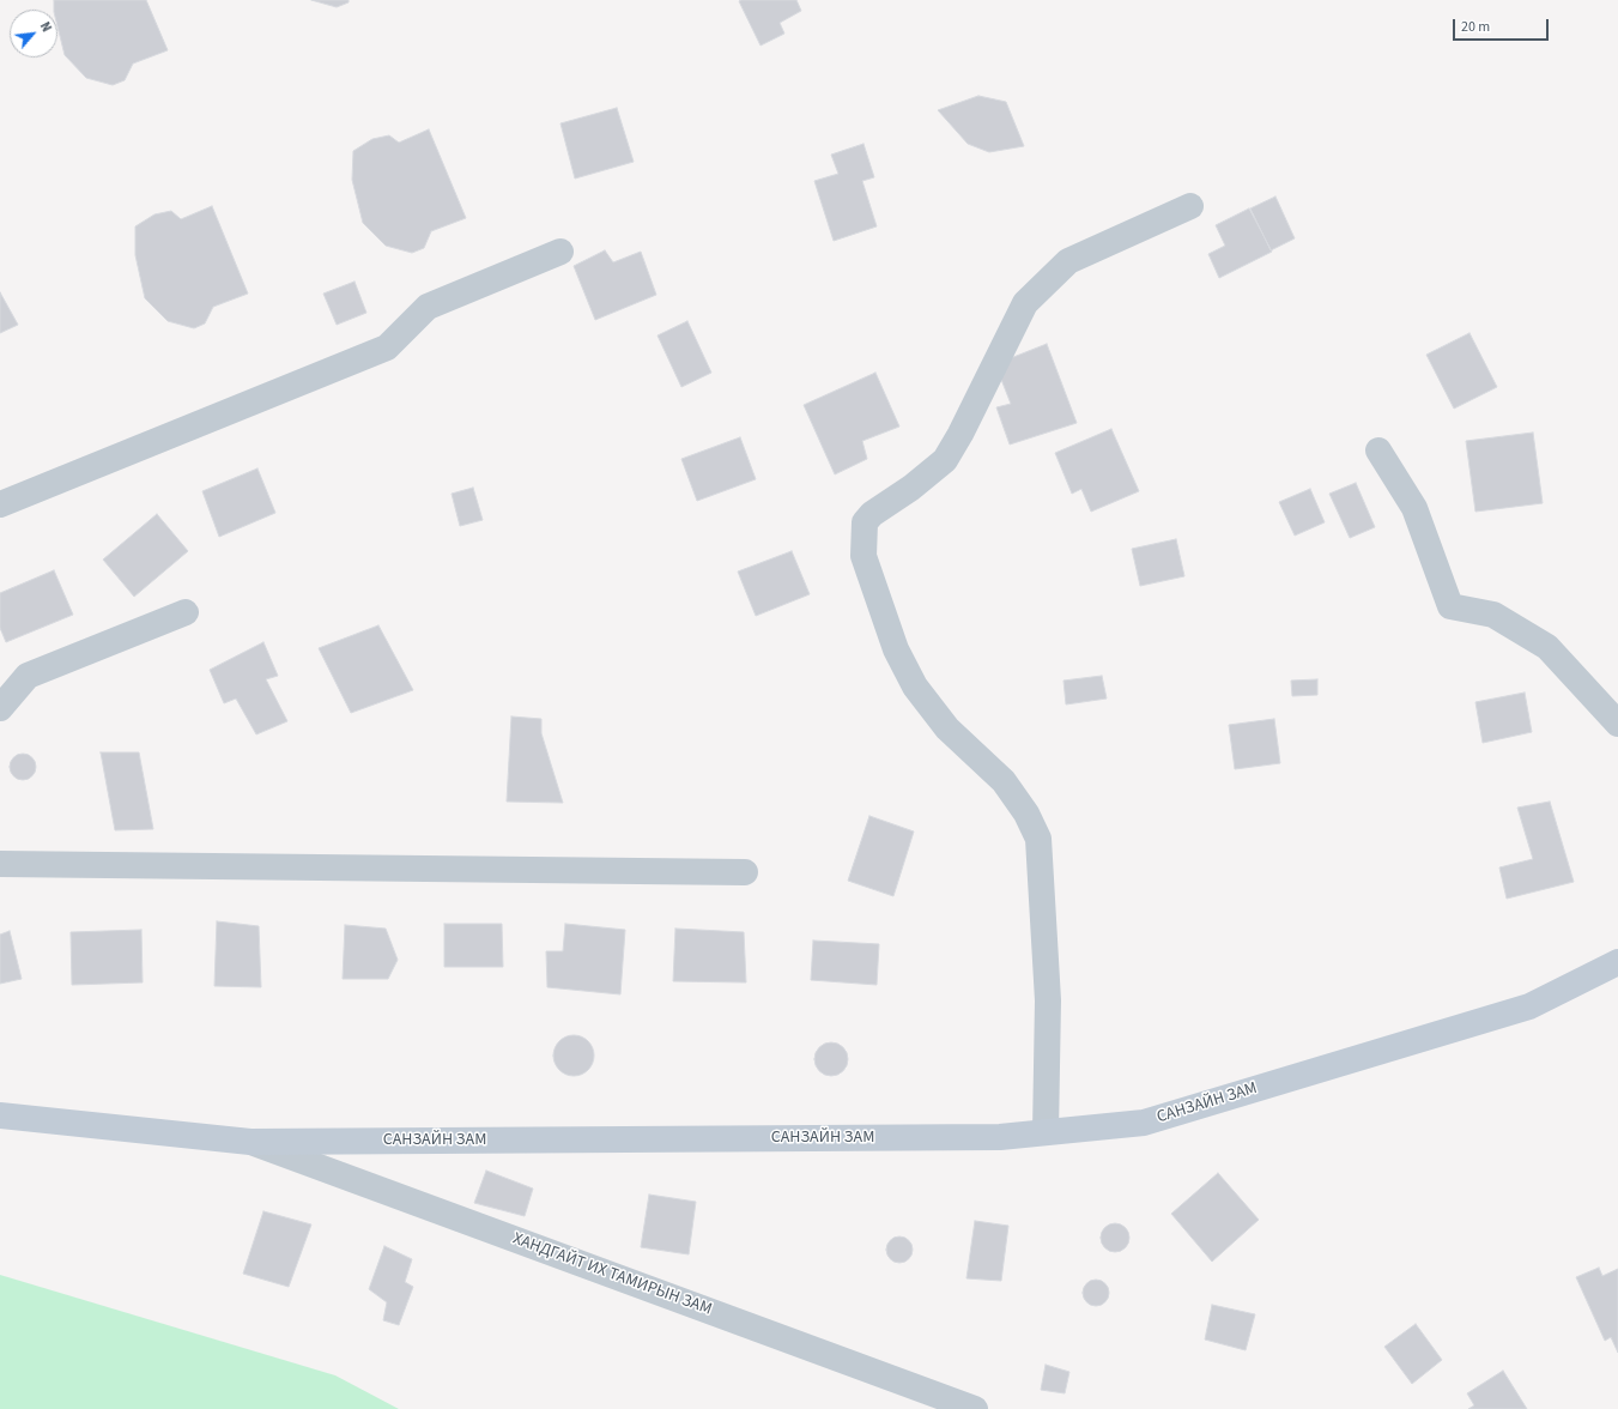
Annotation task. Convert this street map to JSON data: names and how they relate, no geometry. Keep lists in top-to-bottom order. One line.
{"streets":{"main road":["САНЗАЙН ЗАМ"],"street":["ХАНДГАЙТ ИХ ТАМИРЫН ЗАМ"]},"crossings":[["САНЗАЙН ЗАМ","ХАНДГАЙТ ИХ ТАМИРЫН ЗАМ"]],"scale_bar":"20 m","north":"top right"}
